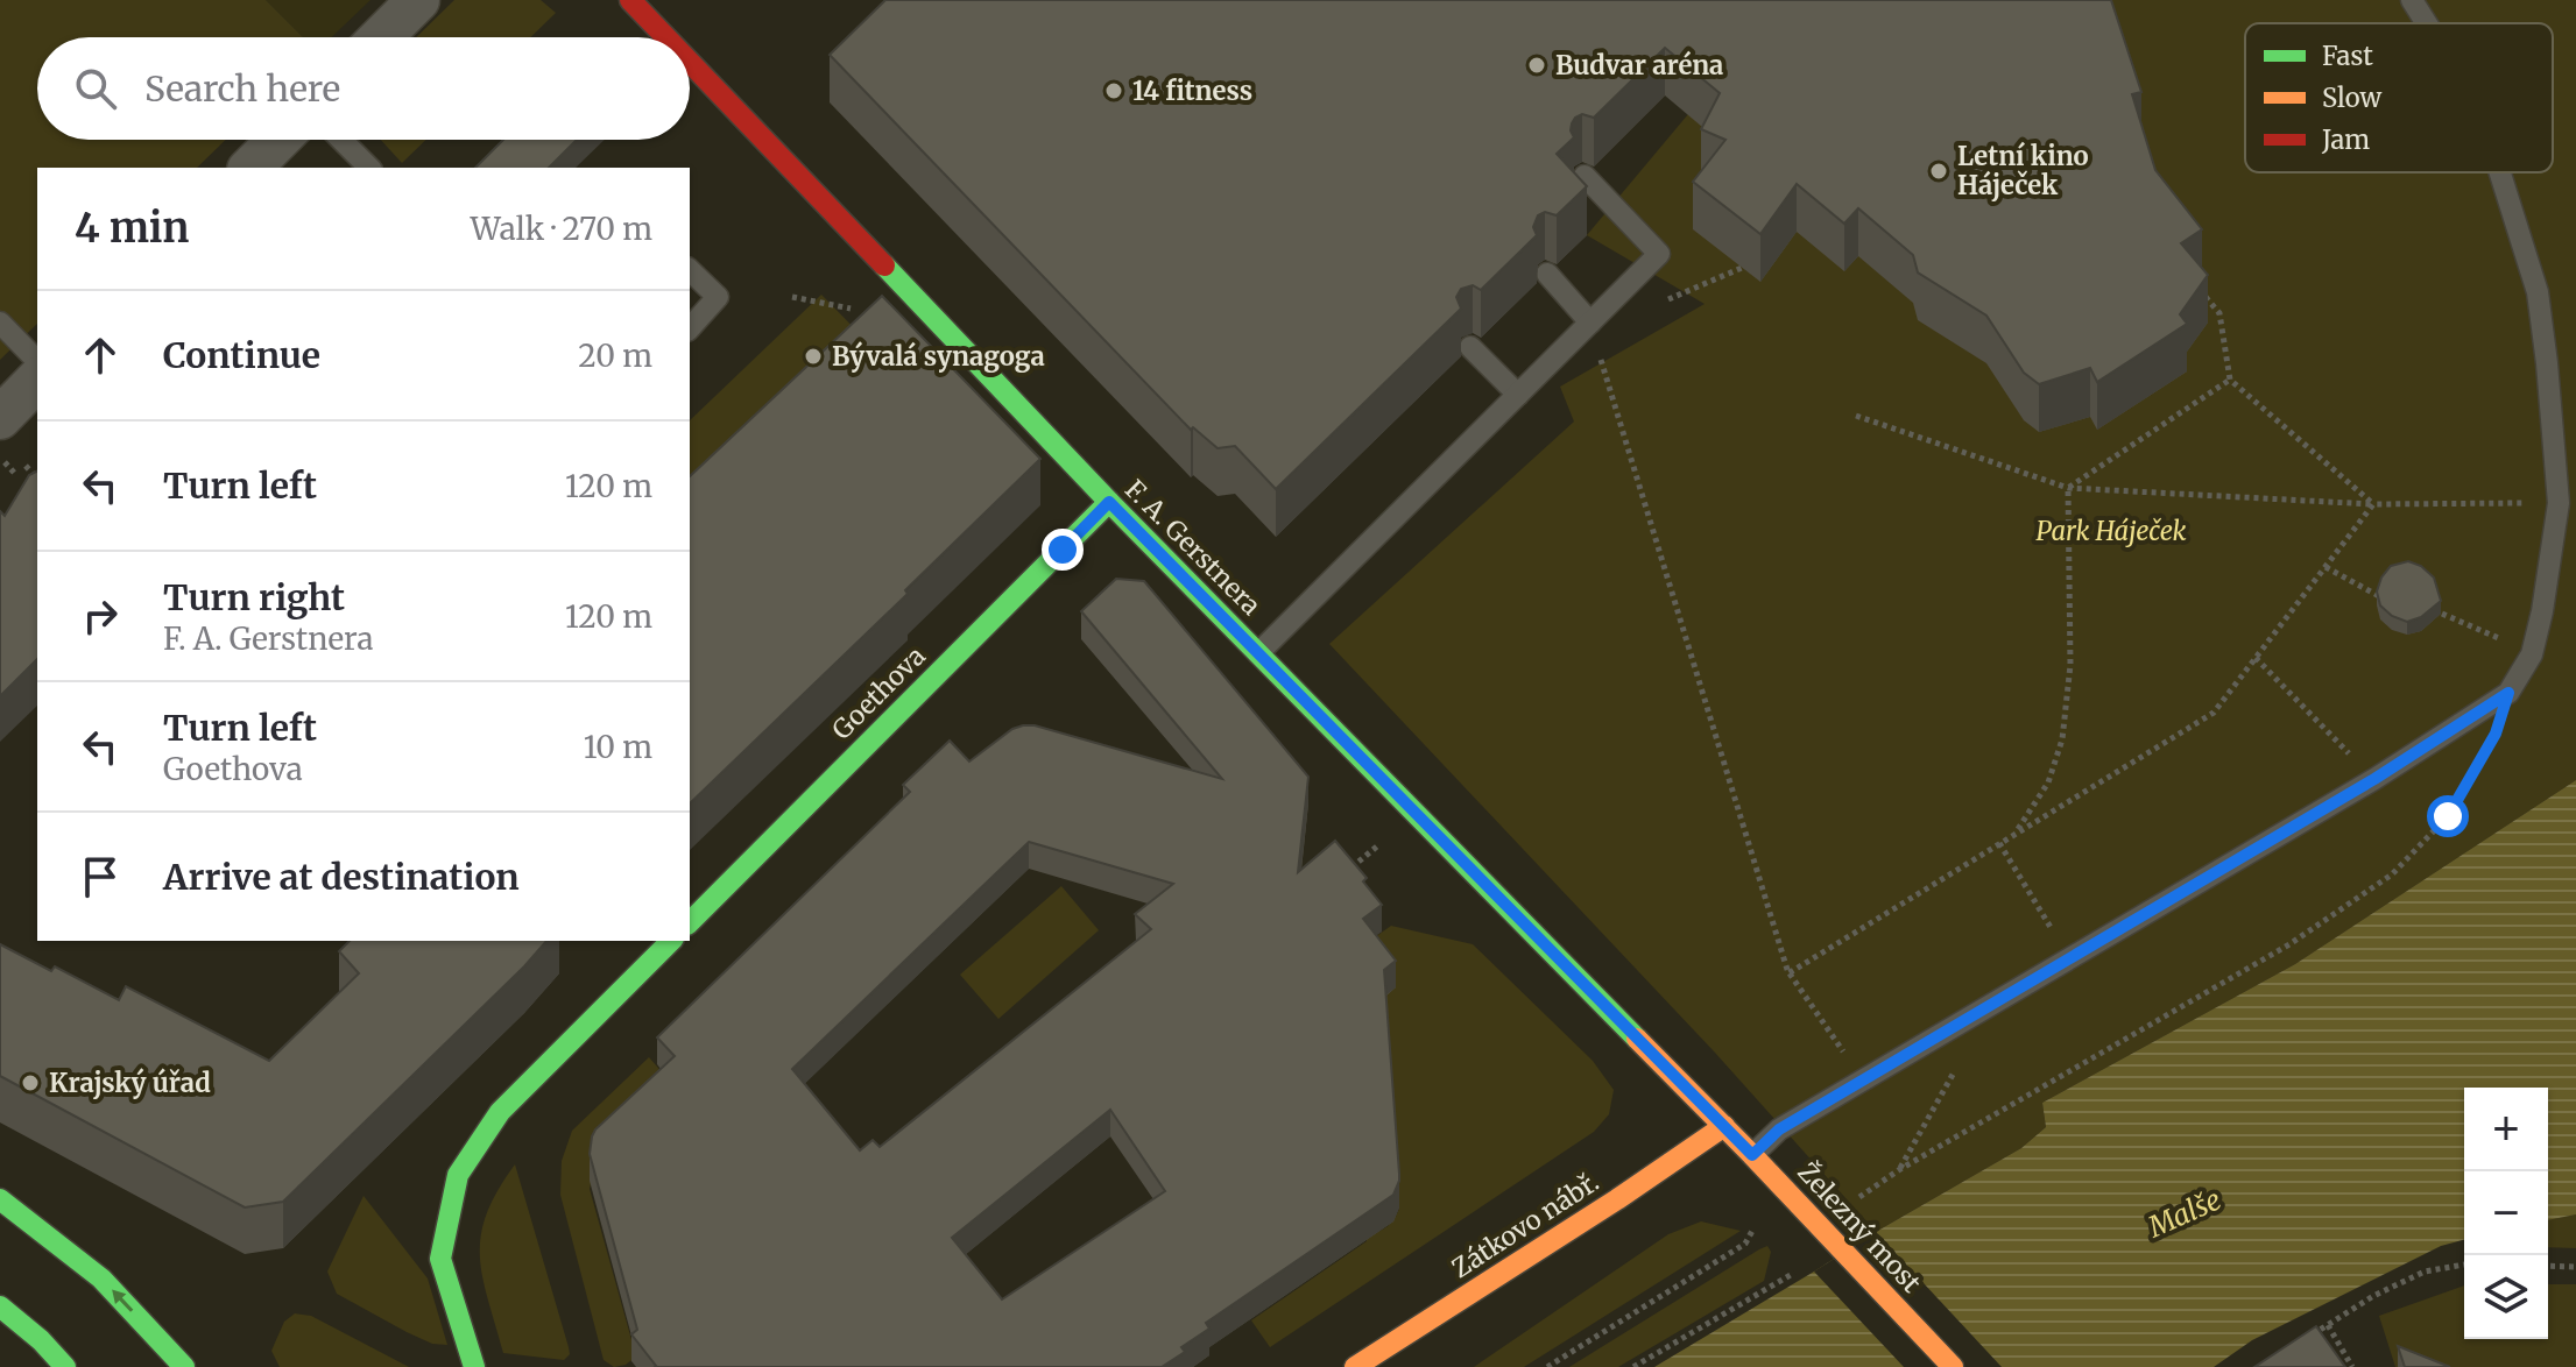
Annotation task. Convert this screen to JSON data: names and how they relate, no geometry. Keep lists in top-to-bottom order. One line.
{"streets":{"street":["F. A. Gerstnera","Goethova","Zátkovo nábř.","Železný most"]},"crossings":[["F. A. Gerstnera","Goethova"],["F. A. Gerstnera","Zátkovo nábř."],["F. A. Gerstnera","Železný most"],["Zátkovo nábř.","Železný most"]],"water":["Malše"],"parks":["Park Háječek"],"places":["Budvar aréna","14 fitness","Letní kino Háječek","Bývalá synagoga","Krajský úřad"],"legend":["Fast","Slow","Jam"],"page":{"search":"Search here","heading":["4 min","Walk · 270 m"],"list":[["Continue","20 m"],["Turn left","120 m"],["Turn right","F. A. Gerstnera","120 m"],["Turn left","Goethova","10 m"],"Arrive at destination"],"map_buttons":["+","−"]}}
